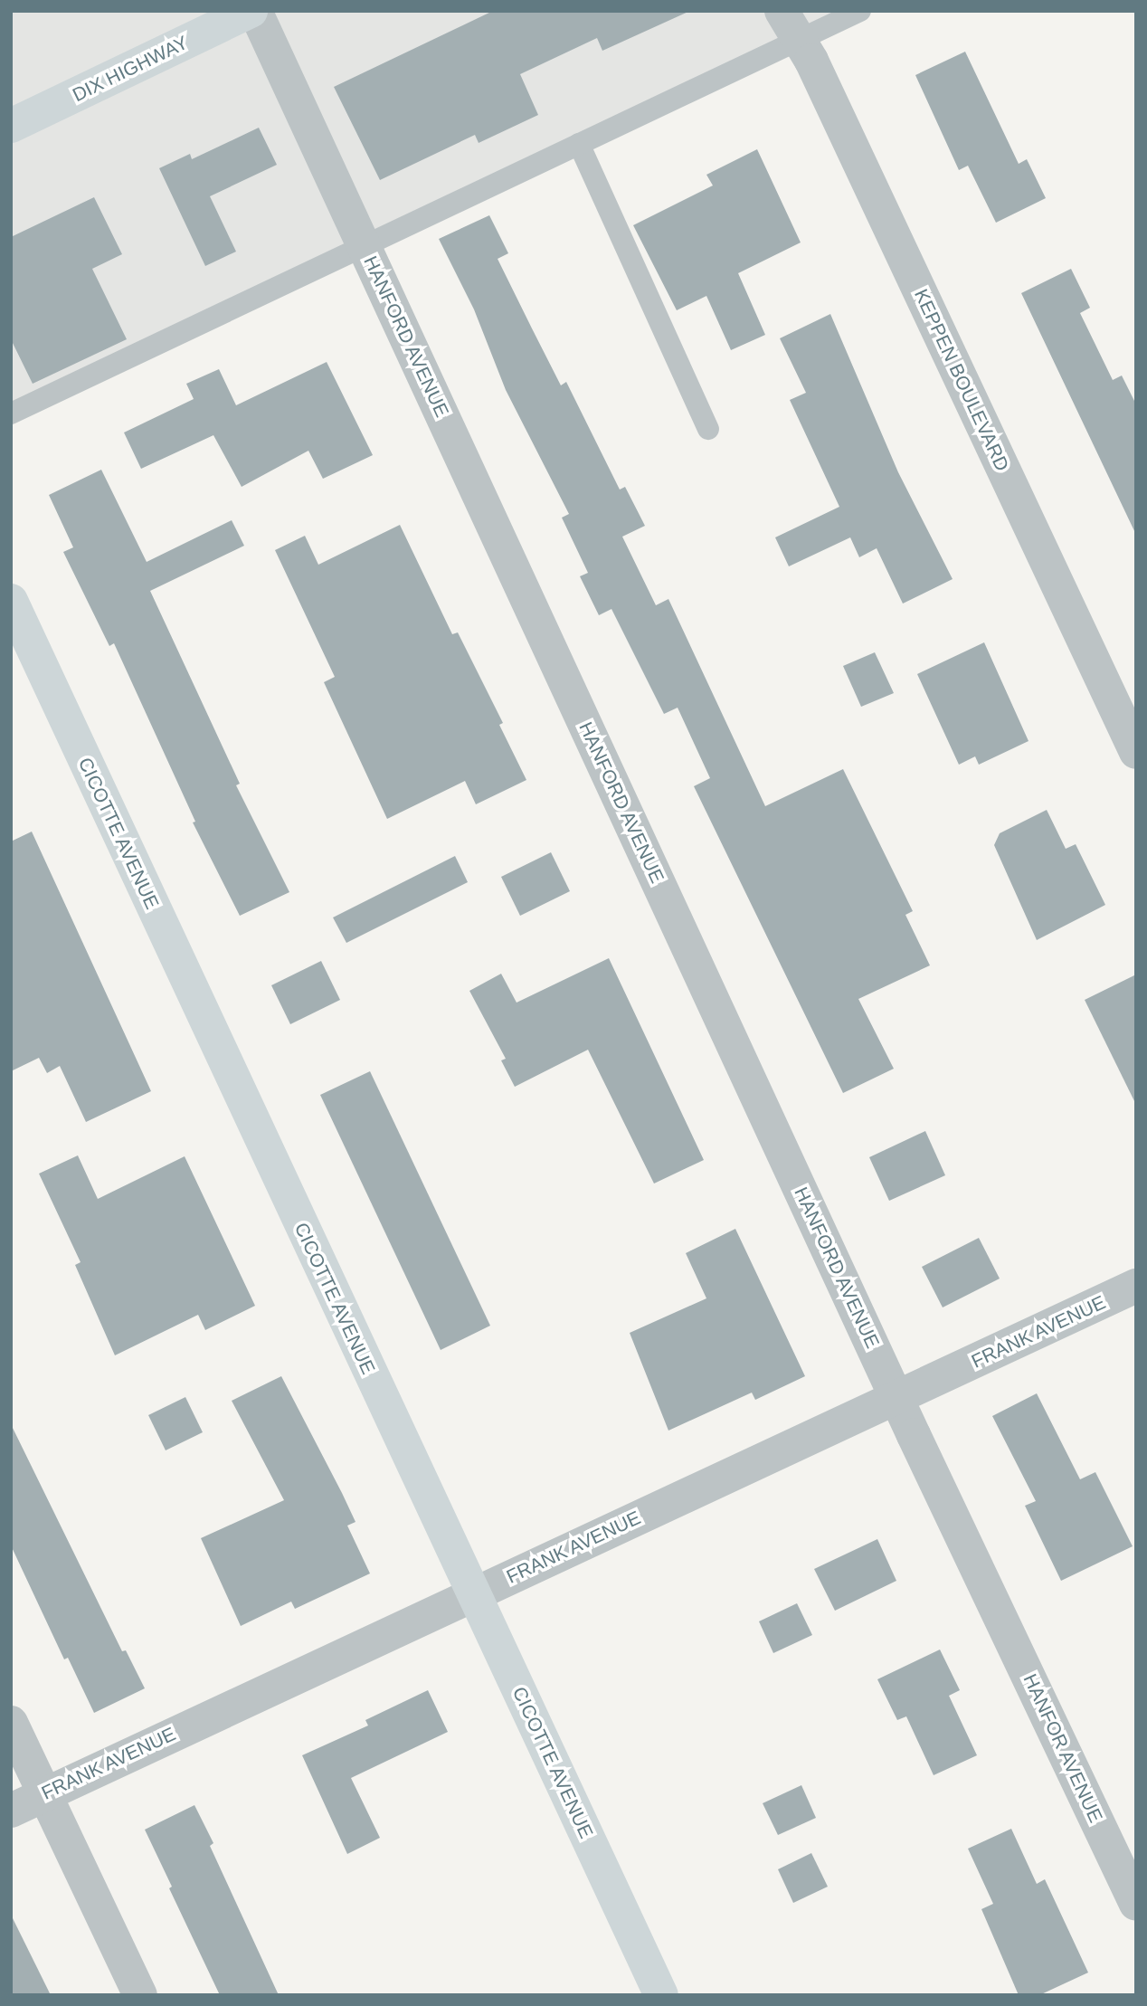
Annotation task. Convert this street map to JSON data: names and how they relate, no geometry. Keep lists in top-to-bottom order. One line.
{"streets":{"street":["DIX HIGHWAY","HANFORD AVENUE","KEPPEN BOULEVARD","CICOTTE AVENUE","FRANK AVENUE","HANFOR AVENUE"]},"crossings":[["HANFORD AVENUE","FRANK AVENUE"],["HANFORD AVENUE","HANFOR AVENUE"],["CICOTTE AVENUE","FRANK AVENUE"]]}
